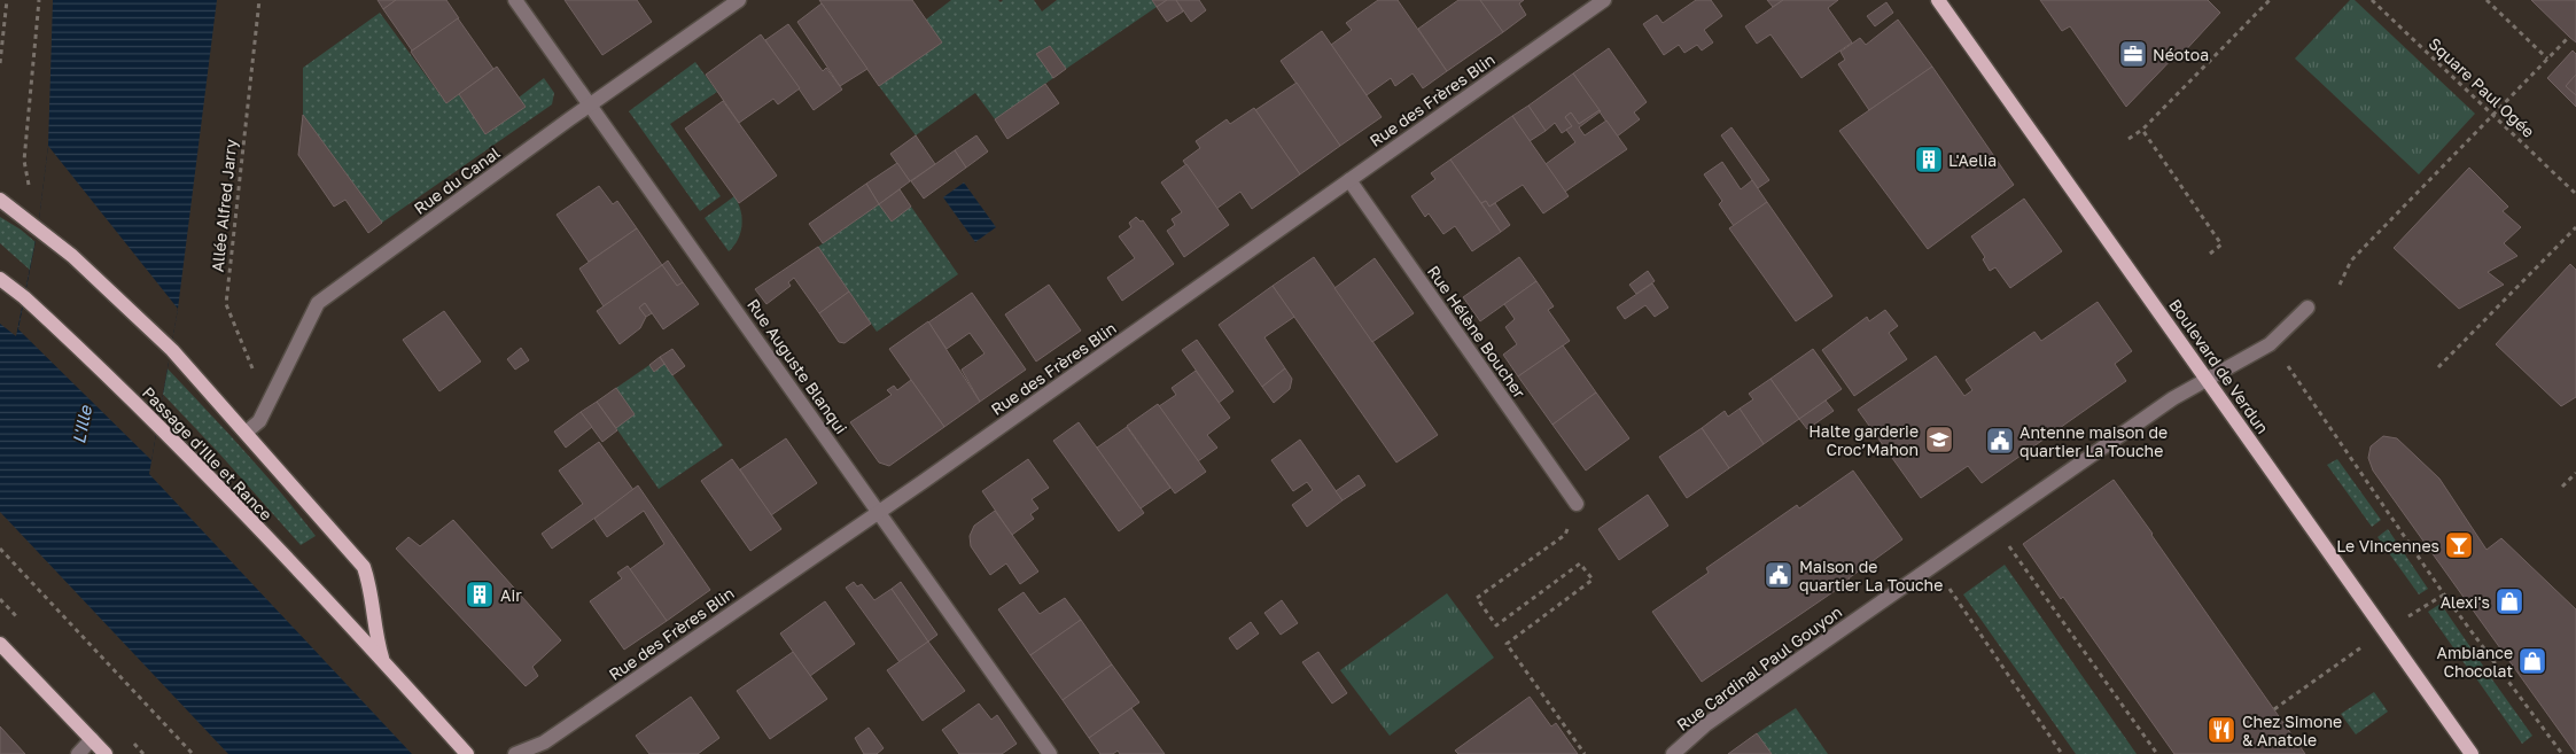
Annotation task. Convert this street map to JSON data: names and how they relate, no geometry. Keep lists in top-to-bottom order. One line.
{"streets":{"main road":["Boulevard de Verdun","Passage d'Ille et Rance"],"street":["Rue des Frères Blin","Rue du Canal","Rue Hélène Boucher","Rue Auguste Blanqui","Rue Cardinal Paul Gouyon"],"path":["Square Paul Ogée","Allée Alfred Jarry"]},"crossings":[["Rue des Frères Blin","Rue Hélène Boucher"],["Rue des Frères Blin","Rue Auguste Blanqui"],["Rue du Canal","Allée Alfred Jarry"],["Rue du Canal","Rue Auguste Blanqui"],["Boulevard de Verdun","Rue Cardinal Paul Gouyon"]],"water":["L'Ille"],"places":{"office":["Néotoa"],"building":["L'Aelia","Air"],"school or university":["Halte garderie Croc’Mahon"],"public building":["Antenne maison de quartier La Touche","Maison de quartier La Touche"],"bar":["Le Vincennes"],"shop":["Alexi's","Ambiance Chocolat"],"restaurant":["Chez Simone & Anatole"]}}
